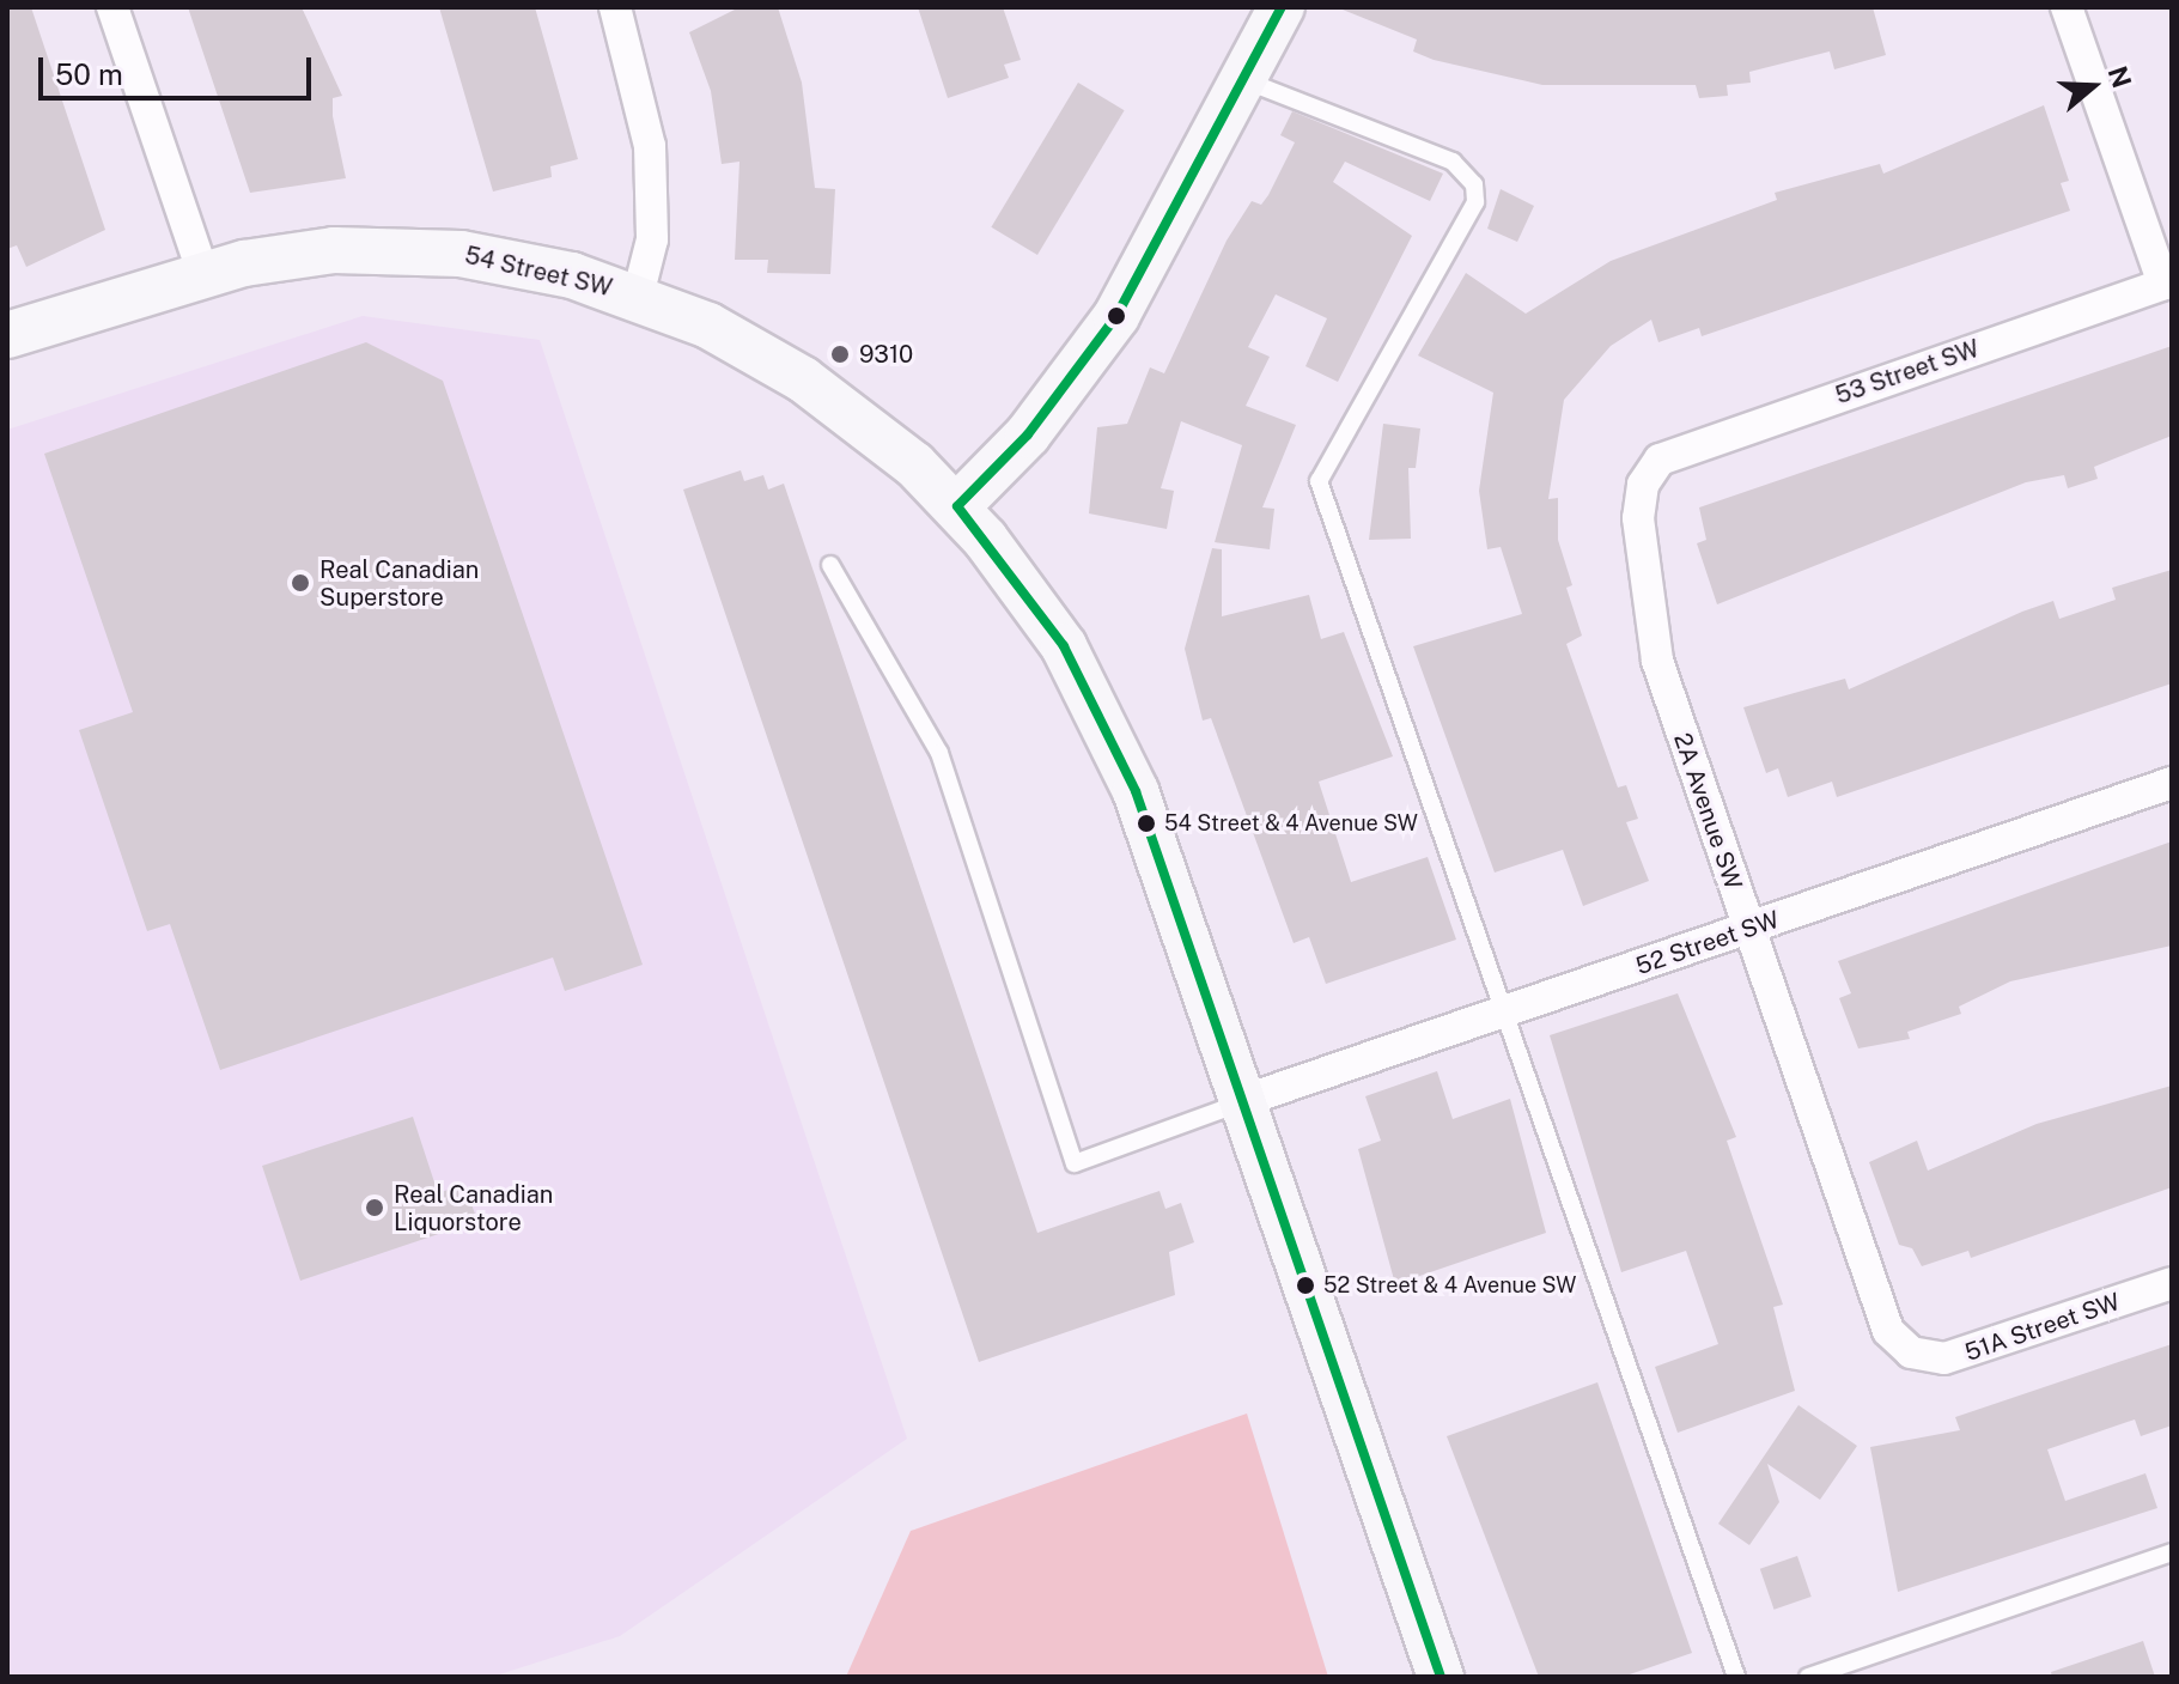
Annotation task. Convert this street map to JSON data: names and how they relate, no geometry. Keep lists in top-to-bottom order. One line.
{"streets":{"street":["54 Street SW","53 Street SW","2A Avenue SW","52 Street SW","51A Street SW"]},"crossings":[["54 Street SW","52 Street SW"],["53 Street SW","2A Avenue SW"],["2A Avenue SW","52 Street SW"],["2A Avenue SW","51A Street SW"]],"places":["9310","Real Canadian Superstore","54 Street & 4 Avenue SW","Real Canadian Liquorstore","52 Street & 4 Avenue SW"],"scale_bar":"50 m","north":"right"}
